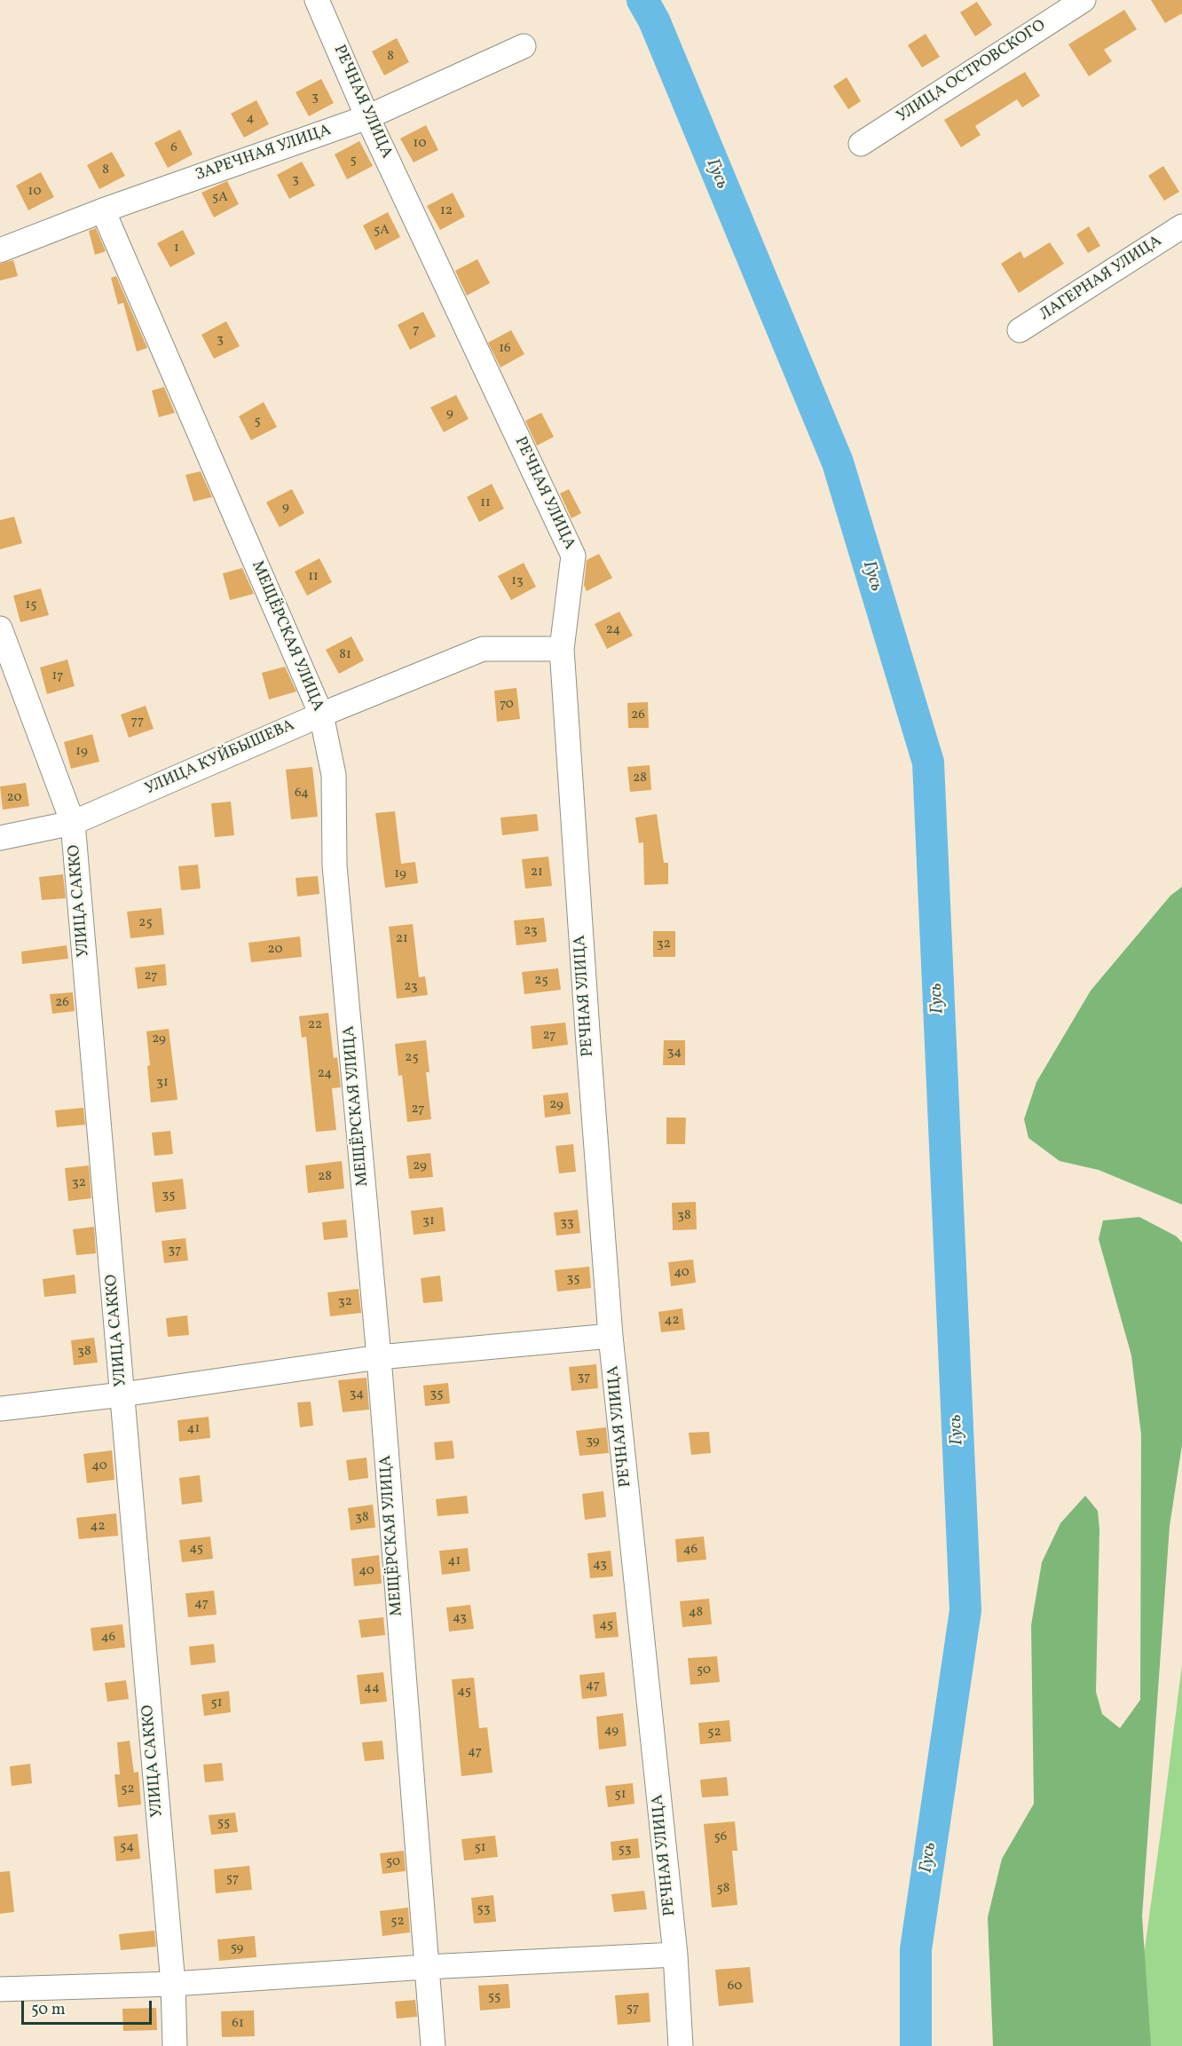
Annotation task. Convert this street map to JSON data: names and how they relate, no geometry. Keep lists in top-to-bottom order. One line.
{"streets":{"street":["УЛИЦА ОСТРОВСКОГО","РЕЧНАЯ УЛИЦА","ЗАРЕЧНАЯ УЛИЦА","ЛАГЕРНАЯ УЛИЦА","МЕЩЁРСКАЯ УЛИЦА","УЛИЦА КУЙБЫШЕВА","УЛИЦА САККО"]},"crossings":[["РЕЧНАЯ УЛИЦА","ЗАРЕЧНАЯ УЛИЦА"],["РЕЧНАЯ УЛИЦА","УЛИЦА КУЙБЫШЕВА"],["ЗАРЕЧНАЯ УЛИЦА","МЕЩЁРСКАЯ УЛИЦА"],["МЕЩЁРСКАЯ УЛИЦА","УЛИЦА КУЙБЫШЕВА"],["УЛИЦА КУЙБЫШЕВА","УЛИЦА САККО"]],"water":["Гусь"],"house_numbers":["8","3","4","10","6","5","8","3","10","5А","12","5А","1","7","3","16","9","5","11","9","11","13","15","24","81","17","70","26","77","19","28","64","20","21","19","25","23","21","32","20","27","25","23","26","22","27","29","34","25","24","31","29","27","29","28","32","35","38","31","33","37","40","35","32","42","38","37","34","35","41","39","40","38","42","45","46","41","43","40","47","48","43","45","46","50","47","44","45","51","49","52","47","52","51","55","56","54","51","53","50","57","58","53","52","59","60","55","57","61"],"scale_bar":"50 m"}
